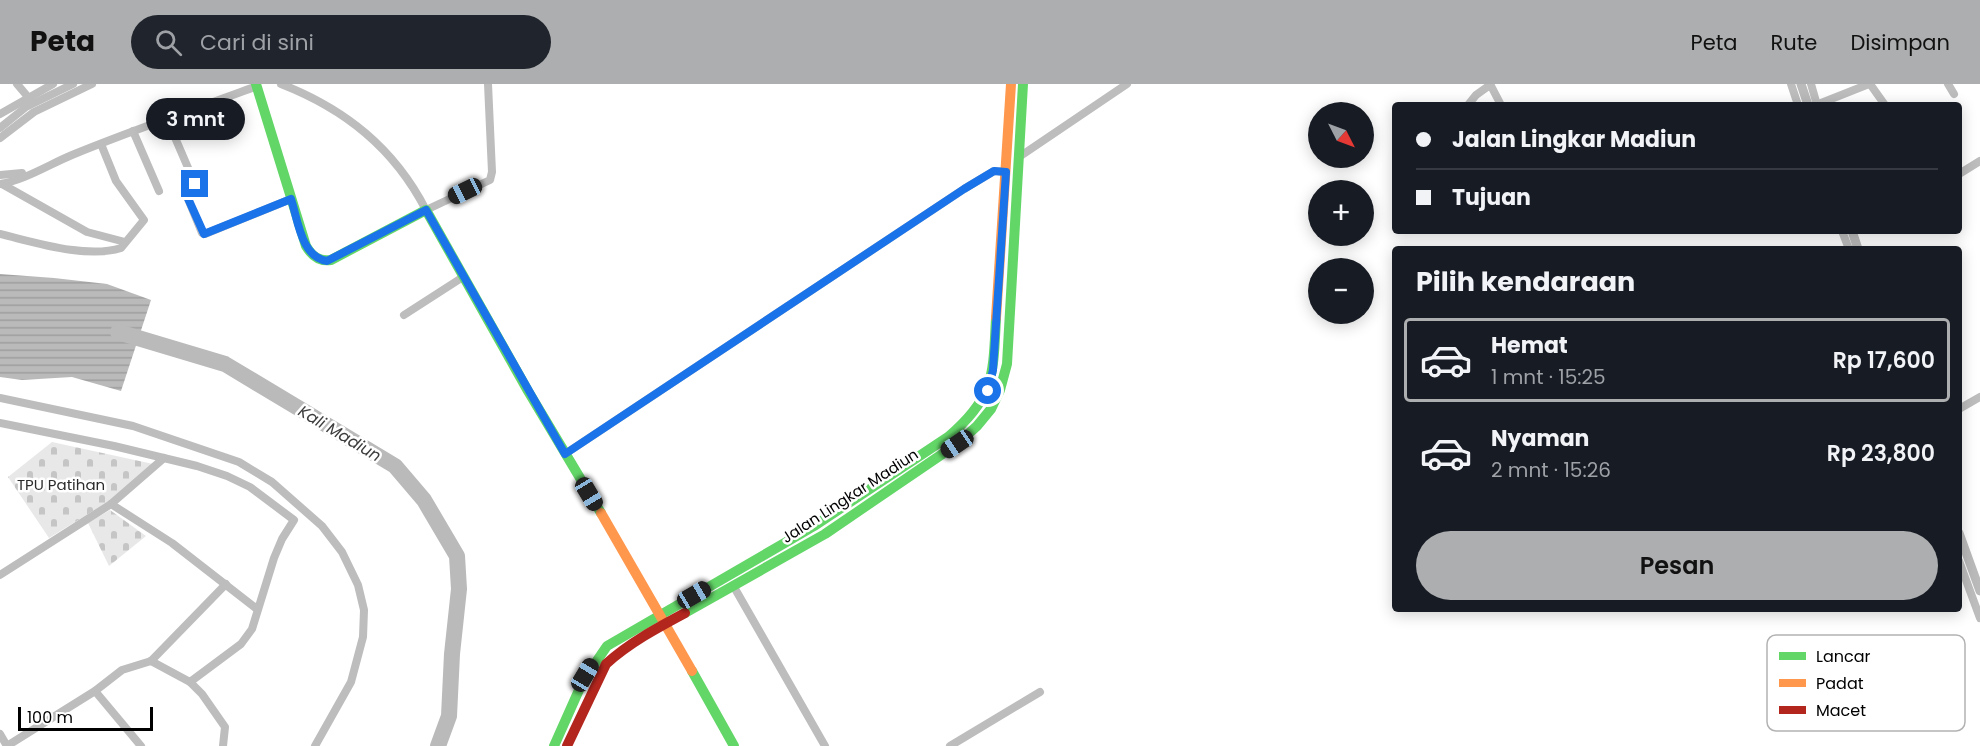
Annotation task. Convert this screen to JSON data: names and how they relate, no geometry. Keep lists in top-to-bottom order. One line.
{"streets":{"main road":["Jalan Lingkar Madiun"]},"water":["Kali Madiun"],"parks":["TPU Patihan"],"legend":["Lancar","Padat","Macet"],"scale_bar":"100 m","north":"bottom right","page":{"header":"Peta","search":"Cari di sini","nav":["Peta","Rute","Disimpan"],"bubble":"3 mnt","map_buttons":["+","−"],"banner":["Jalan Lingkar Madiun","Tujuan"],"heading":"Pilih kendaraan","list":[{"name":"Hemat","note":"1 mnt · 15:25","value":"Rp 17,600"},{"name":"Nyaman","note":"2 mnt · 15:26","value":"Rp 23,800"}],"buttons":"Pesan","scale":"100 m"}}
